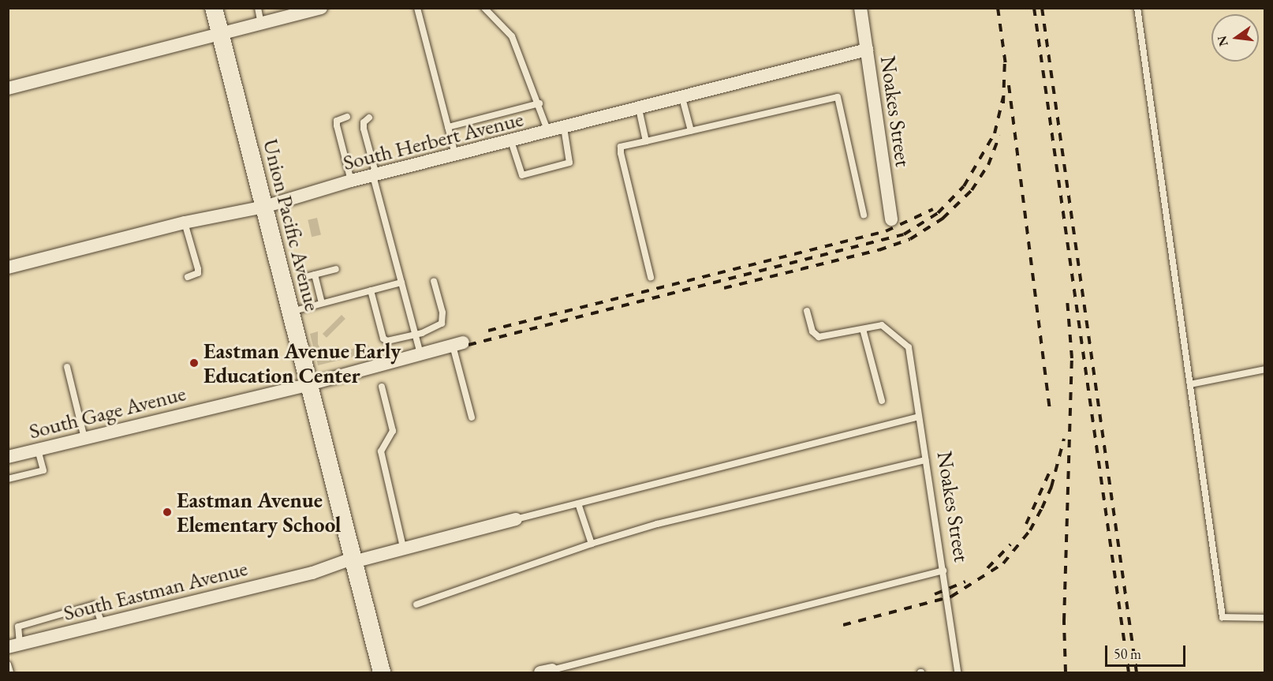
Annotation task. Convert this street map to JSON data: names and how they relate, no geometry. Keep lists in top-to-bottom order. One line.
{"streets":{"street":["Noakes Street","South Herbert Avenue","Union Pacific Avenue","South Gage Avenue","South Eastman Avenue"]},"crossings":[["Noakes Street","South Herbert Avenue"],["South Herbert Avenue","Union Pacific Avenue"],["Union Pacific Avenue","South Gage Avenue"],["Union Pacific Avenue","South Eastman Avenue"]],"places":["Eastman Avenue Early Education Center","Eastman Avenue Elementary School"],"scale_bar":"50 m","north":"left"}
